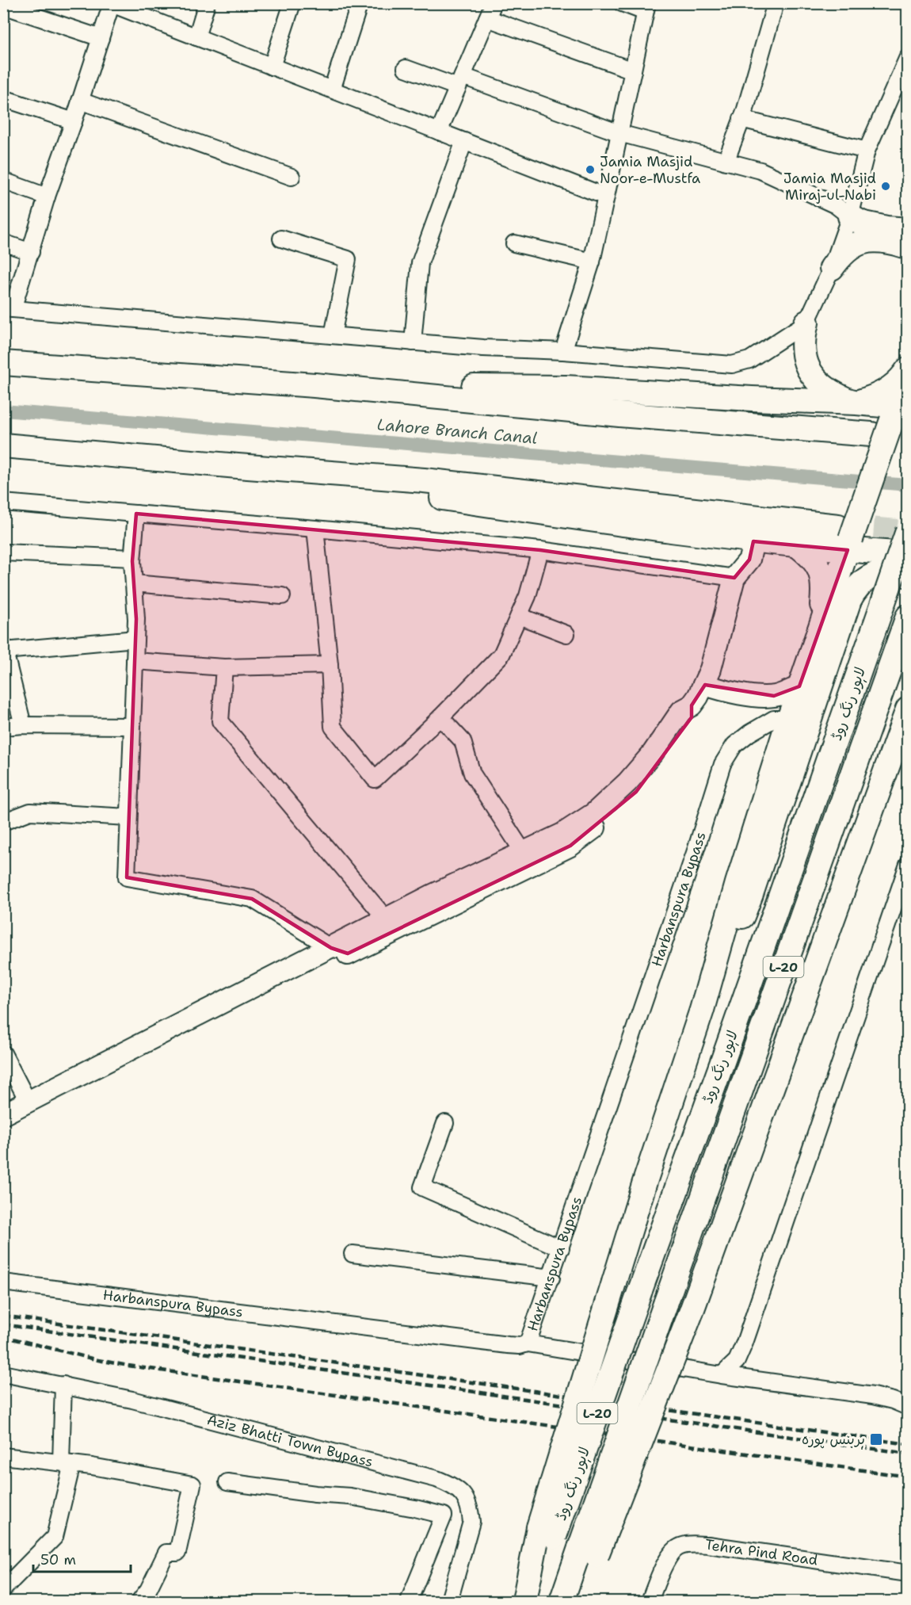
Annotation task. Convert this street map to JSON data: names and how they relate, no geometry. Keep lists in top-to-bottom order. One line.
{"streets":{"highway":["لاہور رنگ روڈ","L-20"],"street":["Harbanspura Bypass","Aziz Bhatti Town Bypass","Tehra Pind Road"]},"water":["Lahore Branch Canal"],"places":{"other":["Jamia Masjid Noor-e-Mustfa","Jamia Masjid Miraj-ul-Nabi"],"transit":["ہربنس پورہ"]},"scale_bar":"50 m"}
